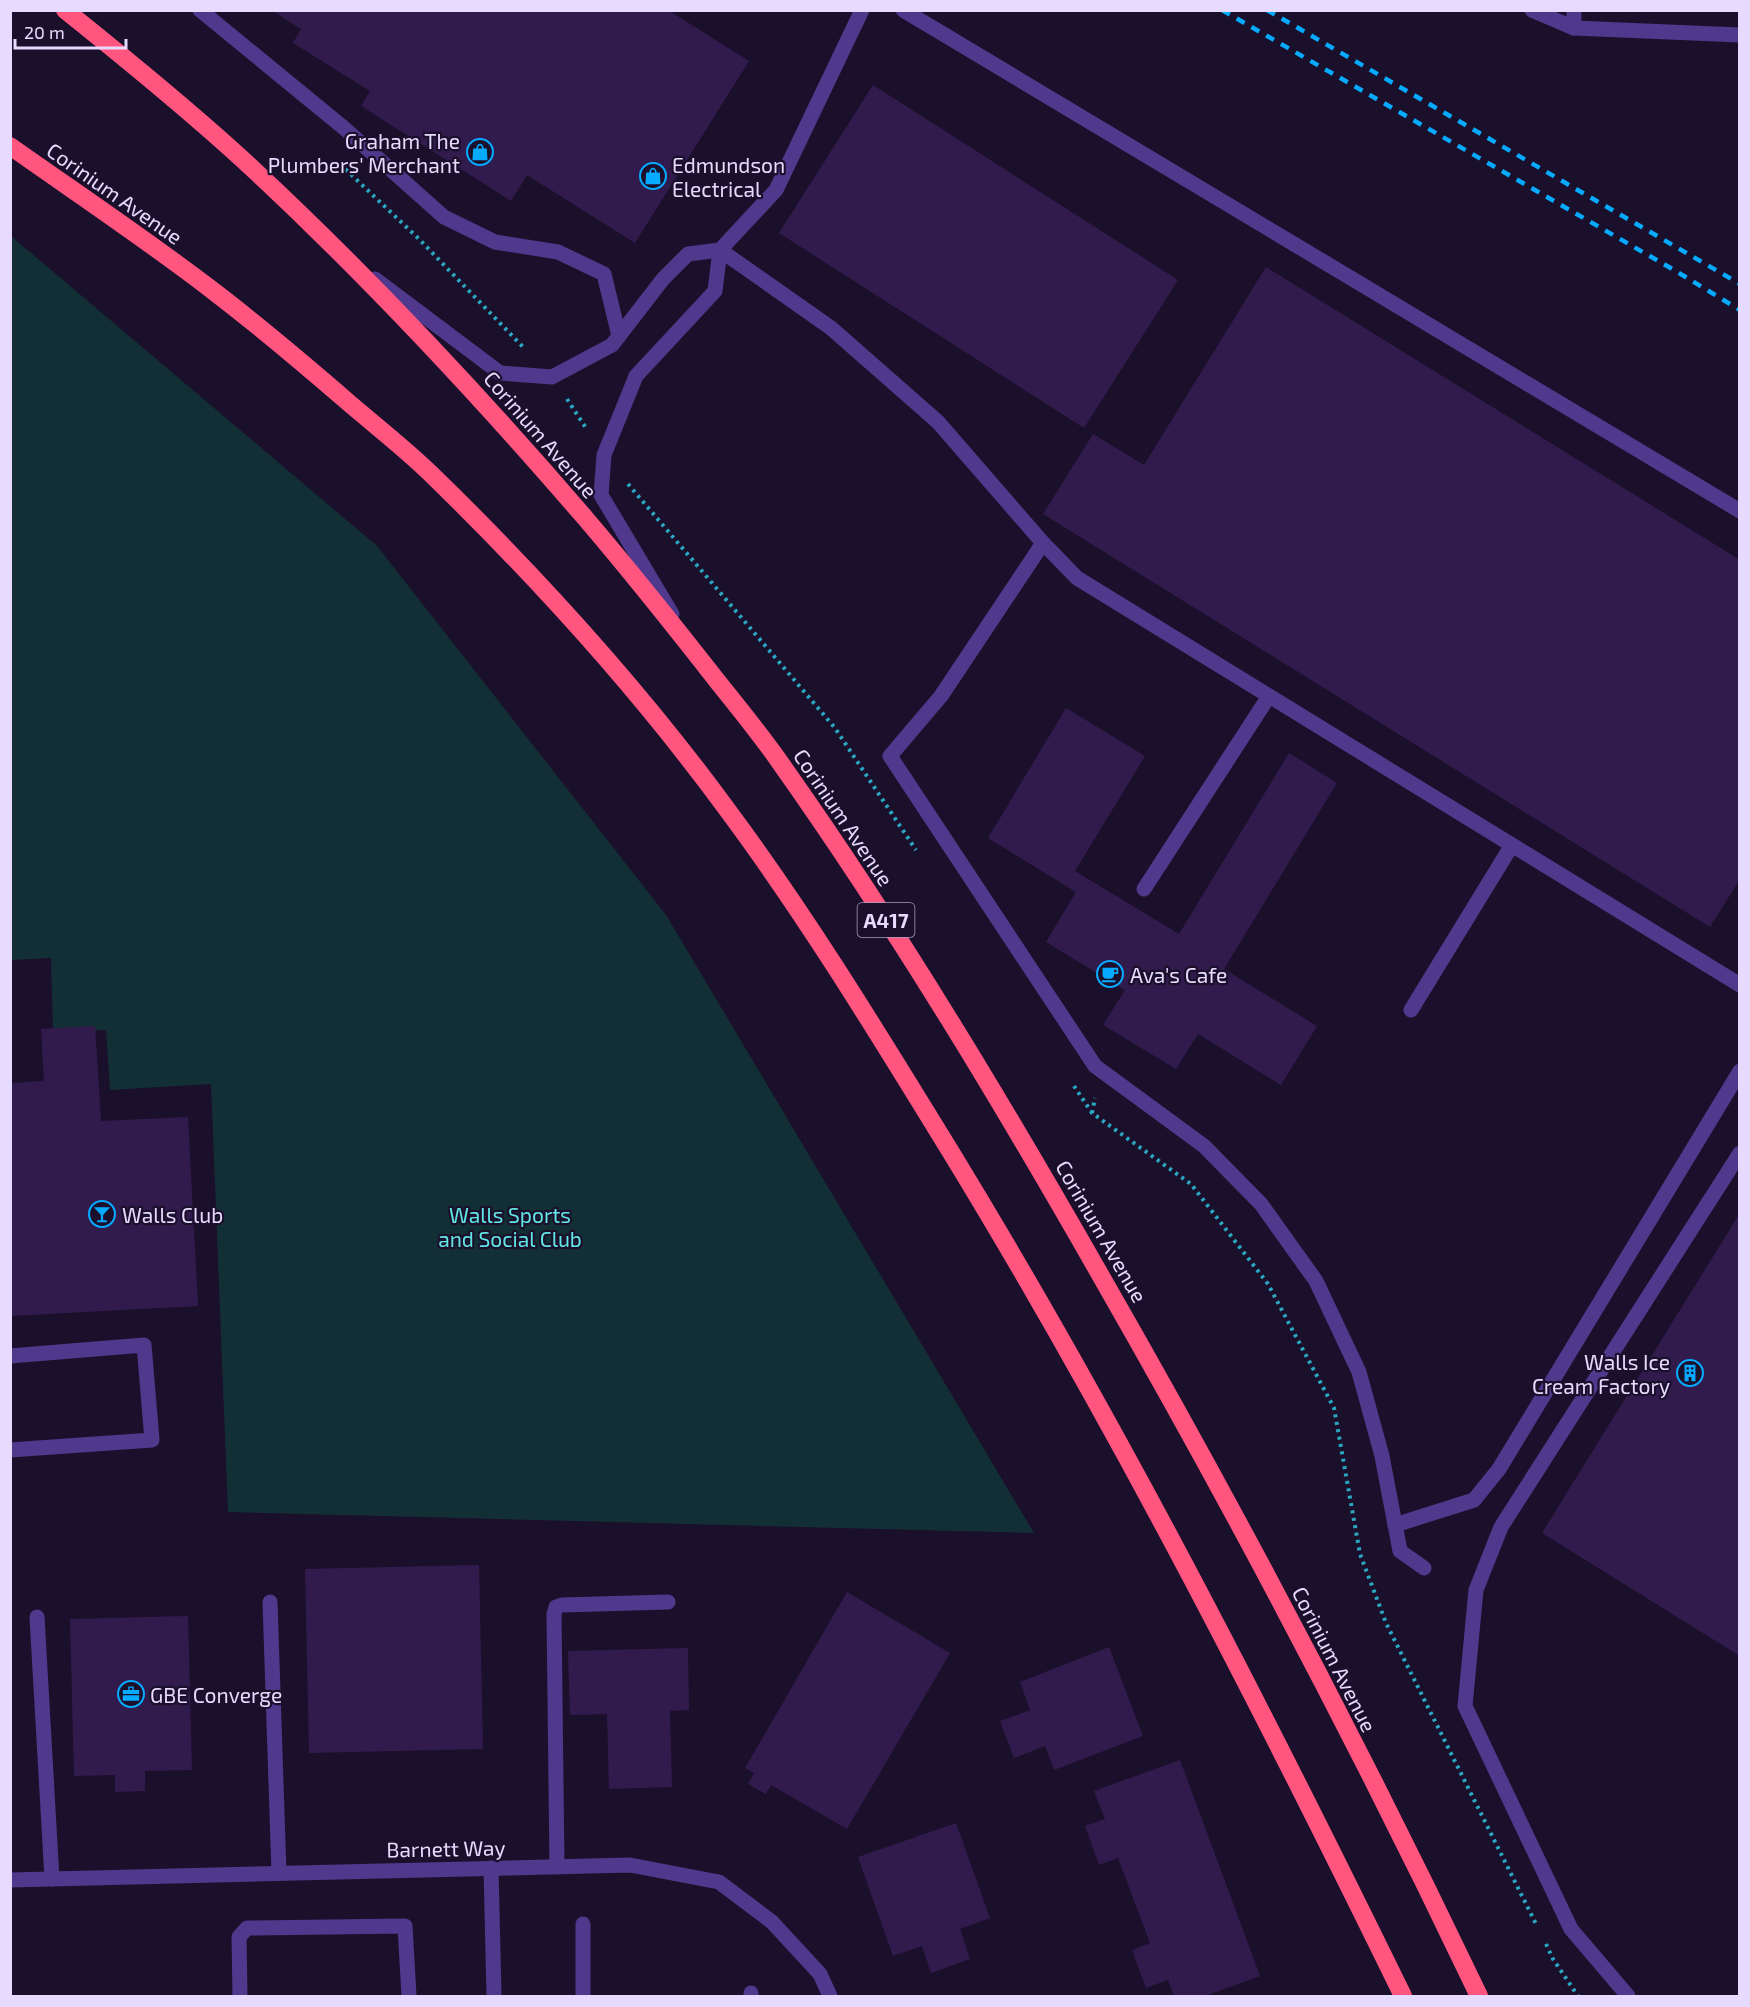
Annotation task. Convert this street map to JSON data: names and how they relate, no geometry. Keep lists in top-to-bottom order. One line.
{"streets":{"highway":["Corinium Avenue","A417"],"street":["Barnett Way"]},"parks":["Walls Sports and Social Club"],"places":{"shop":["Graham The Plumbers' Merchant","Edmundson Electrical"],"cafe":["Ava's Cafe"],"bar":["Walls Club"],"building":["Walls Ice Cream Factory"],"office":["GBE Converge"]},"scale_bar":"20 m"}
